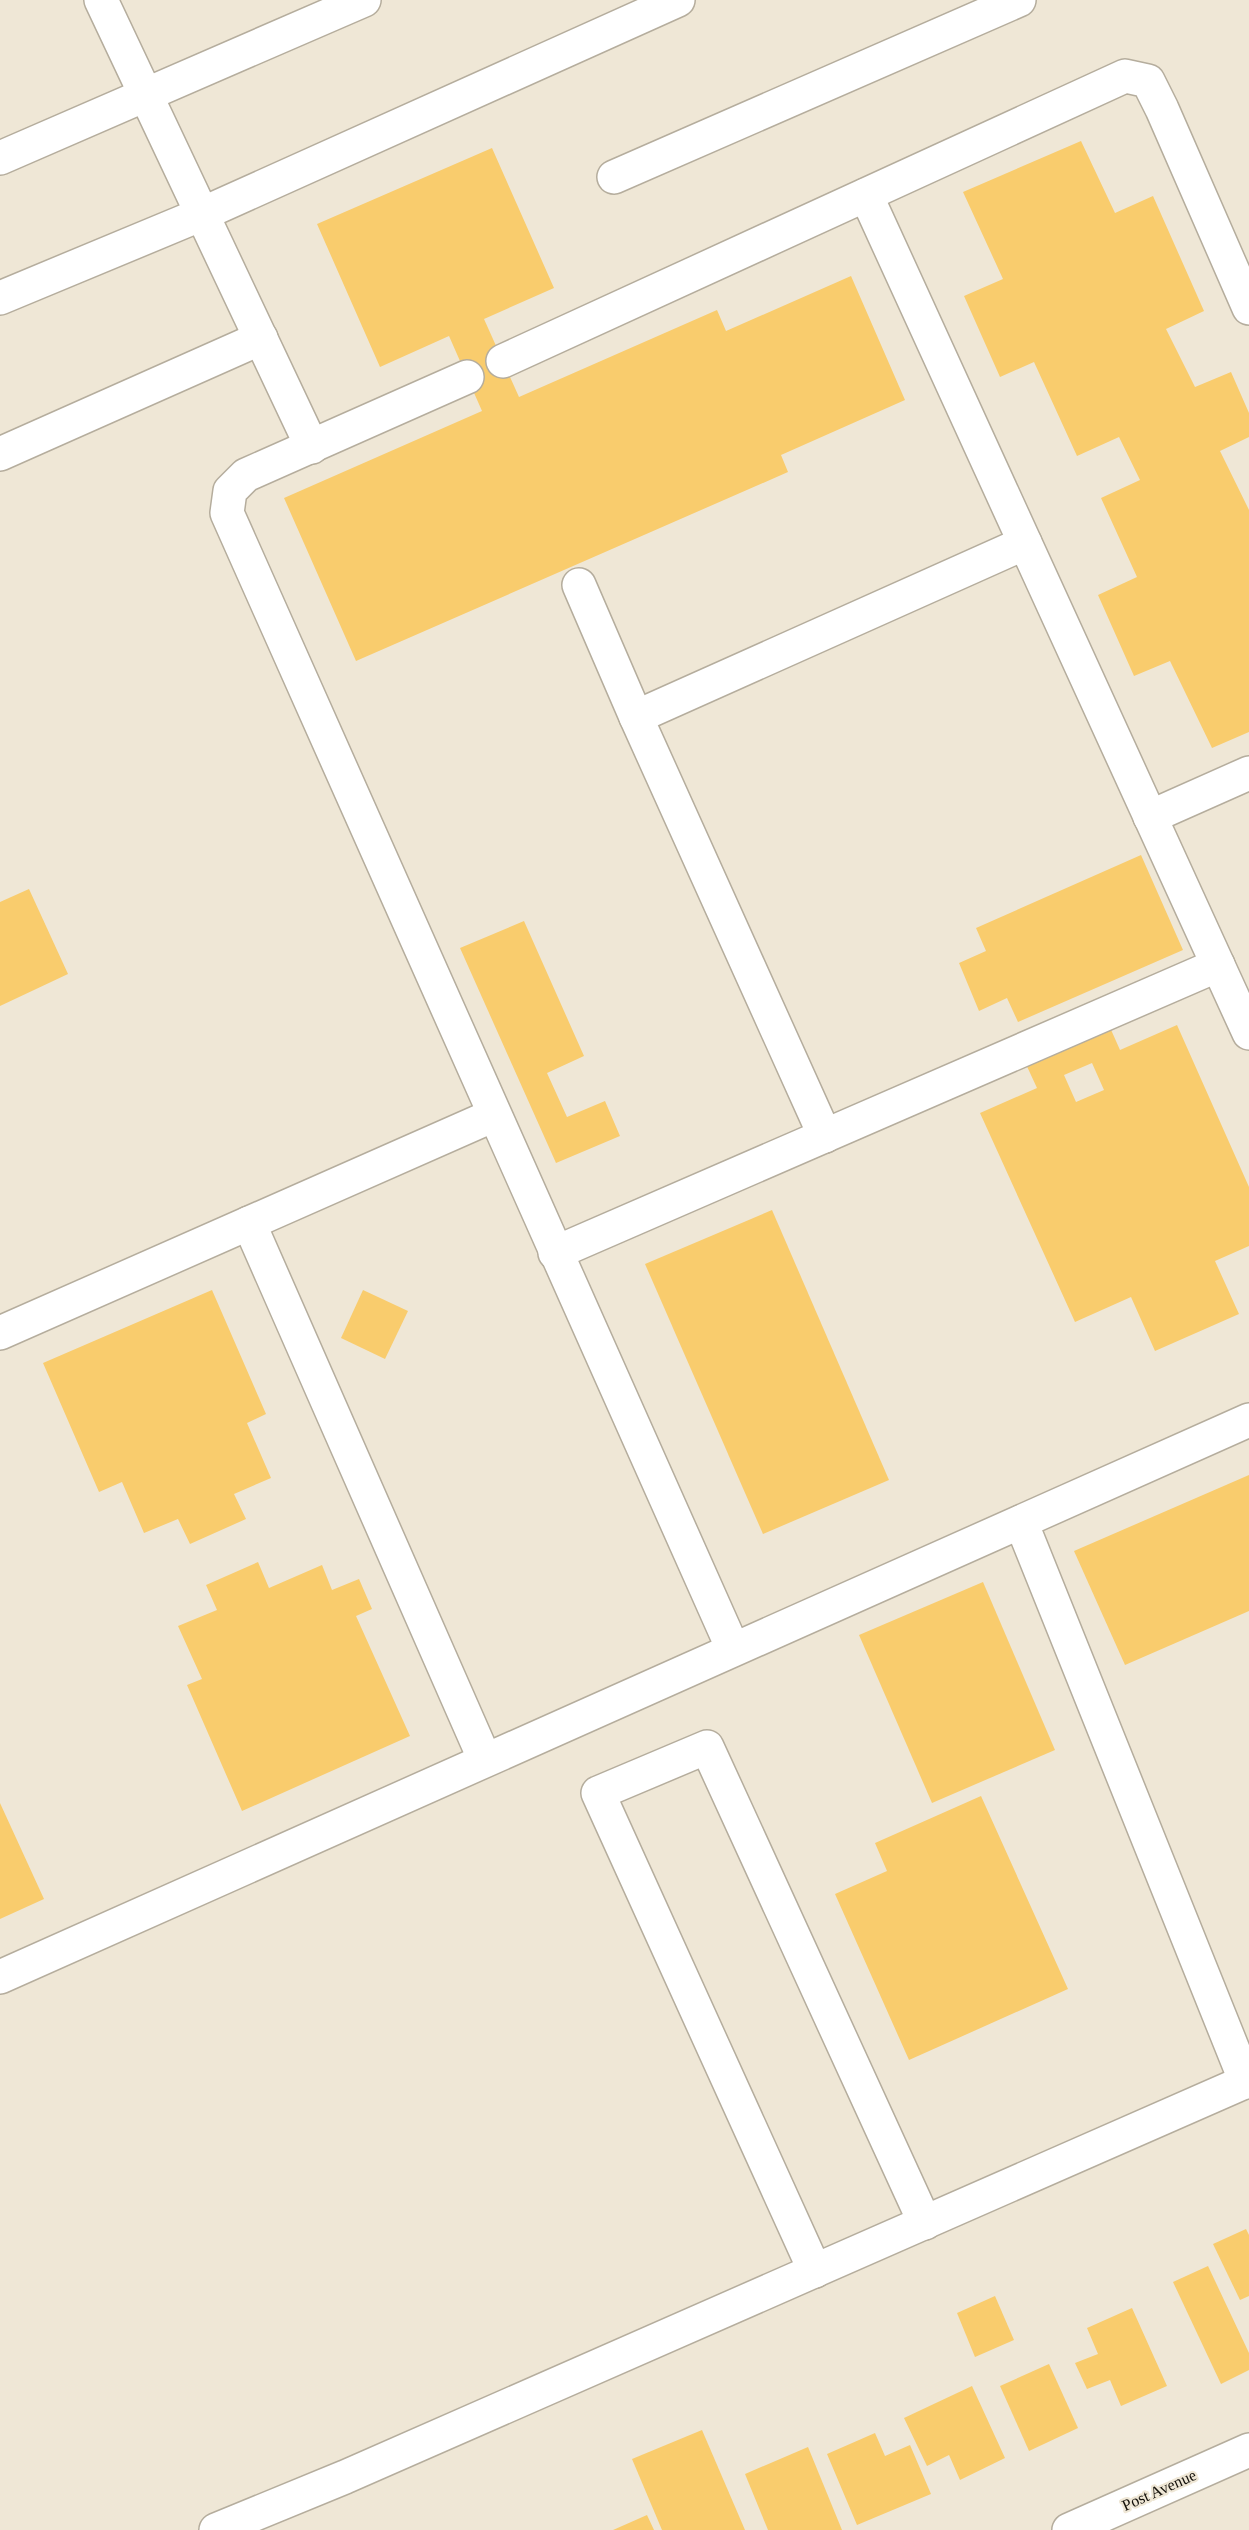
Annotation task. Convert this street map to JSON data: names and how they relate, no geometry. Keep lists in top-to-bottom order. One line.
{"streets":{"street":["Post Avenue"]}}
